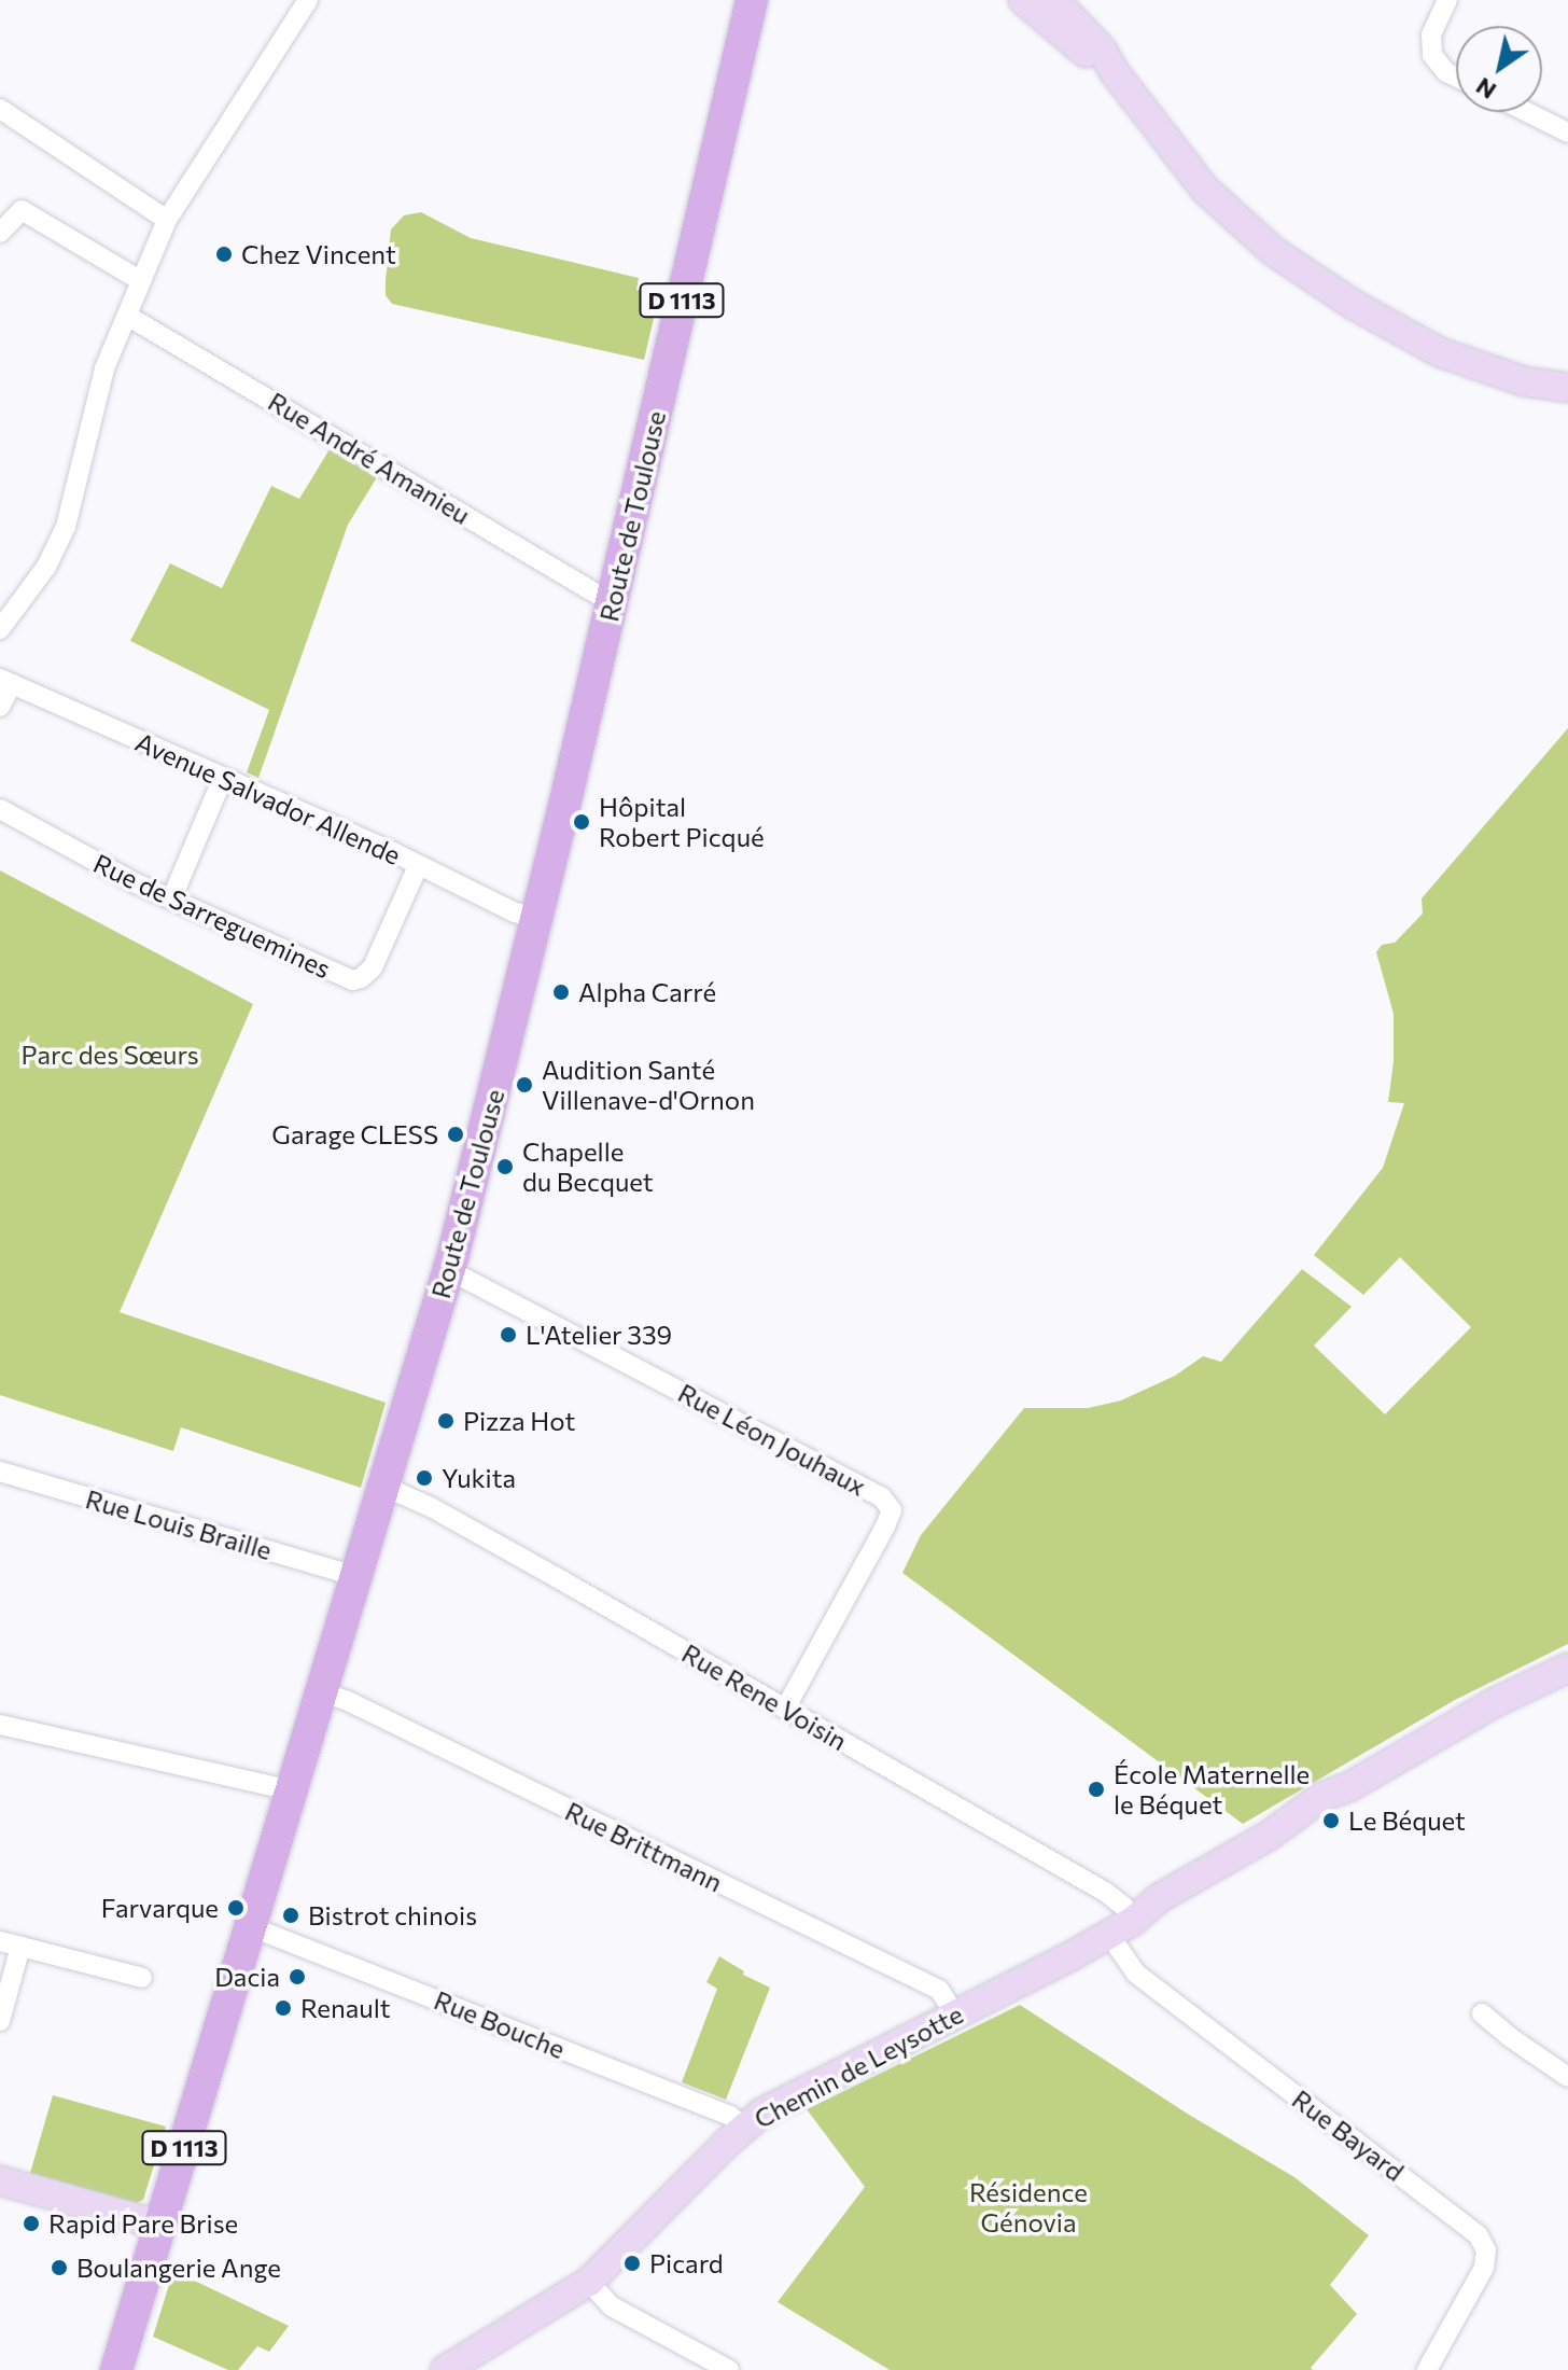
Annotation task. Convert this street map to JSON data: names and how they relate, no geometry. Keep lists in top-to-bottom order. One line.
{"streets":{"main road":["D 1113","Route de Toulouse"],"street":["Rue André Amanieu","Avenue Salvador Allende","Rue de Sarreguemines","Rue Léon Jouhaux","Rue Louis Braille","Rue Rene Voisin","Rue Brittmann","Rue Bouche","Chemin de Leysotte","Rue Bayard"]},"crossings":[["Rue André Amanieu","Route de Toulouse"],["Route de Toulouse","Avenue Salvador Allende"],["Route de Toulouse","Rue Léon Jouhaux"],["Route de Toulouse","Rue Louis Braille"],["Route de Toulouse","Rue Rene Voisin"],["Route de Toulouse","Rue Brittmann"],["Route de Toulouse","Rue Bouche"],["Avenue Salvador Allende","Rue de Sarreguemines"],["Rue Léon Jouhaux","Rue Rene Voisin"],["Rue Rene Voisin","Chemin de Leysotte"],["Rue Rene Voisin","Rue Bayard"],["Rue Brittmann","Chemin de Leysotte"],["Rue Bouche","Chemin de Leysotte"],["Chemin de Leysotte","Rue Bayard"]],"parks":["Parc des Sœurs","Résidence Génovia"],"places":["Chez Vincent","Hôpital Robert Picqué","Alpha Carré","Audition Santé Villenave-d'Ornon","Garage CLESS","Chapelle du Becquet","L'Atelier 339","Pizza Hot","Yukita","École Maternelle le Béquet","Le Béquet","Farvarque","Bistrot chinois","Dacia","Renault","Rapid Pare Brise","Picard","Boulangerie Ange"],"north":"bottom left"}
